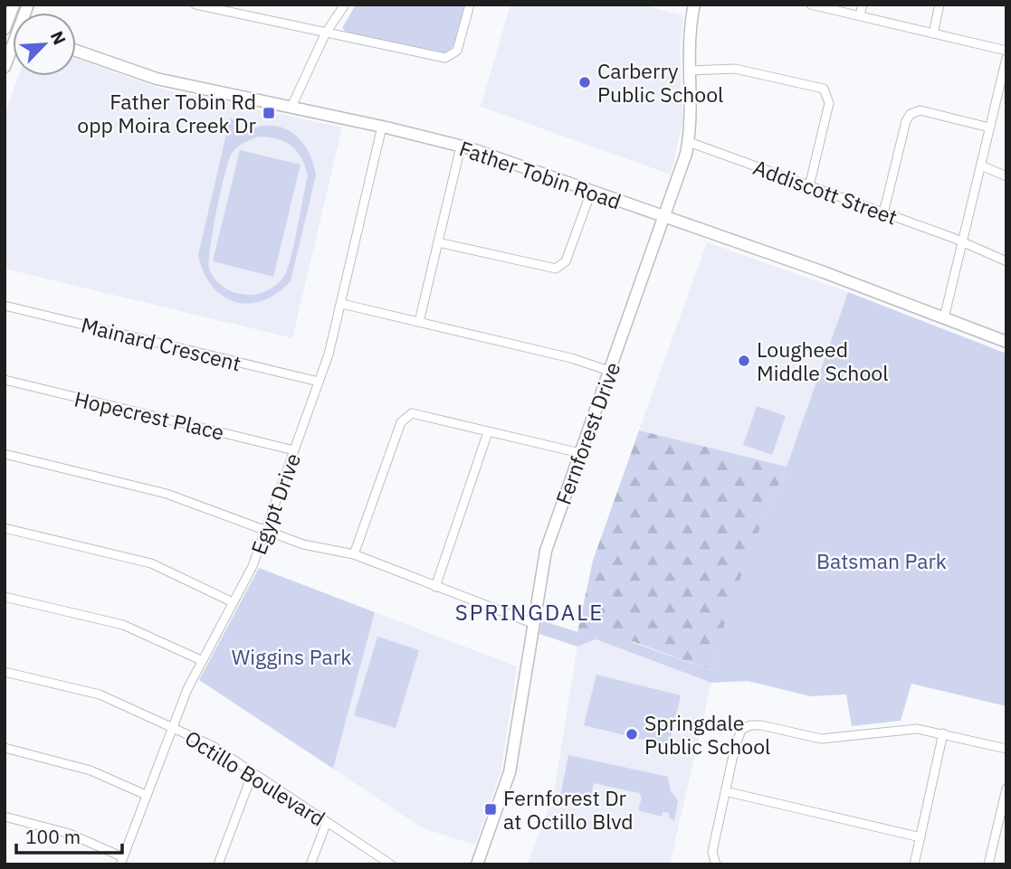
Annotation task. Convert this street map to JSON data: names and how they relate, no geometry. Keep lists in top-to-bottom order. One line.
{"streets":{"street":["Father Tobin Road","Addiscott Street","Mainard Crescent","Hopecrest Place","Fernforest Drive","Egypt Drive","Octillo Boulevard"]},"crossings":[["Father Tobin Road","Fernforest Drive"],["Father Tobin Road","Egypt Drive"],["Addiscott Street","Fernforest Drive"],["Mainard Crescent","Egypt Drive"],["Hopecrest Place","Egypt Drive"],["Egypt Drive","Octillo Boulevard"]],"districts":["SPRINGDALE"],"parks":["Batsman Park","Wiggins Park"],"places":{"other":["Carberry Public School","Lougheed Middle School","Springdale Public School"],"transit":["Father Tobin Rd opp Moira Creek Dr","Fernforest Dr at Octillo Blvd"]},"scale_bar":"100 m","north":"top right"}
